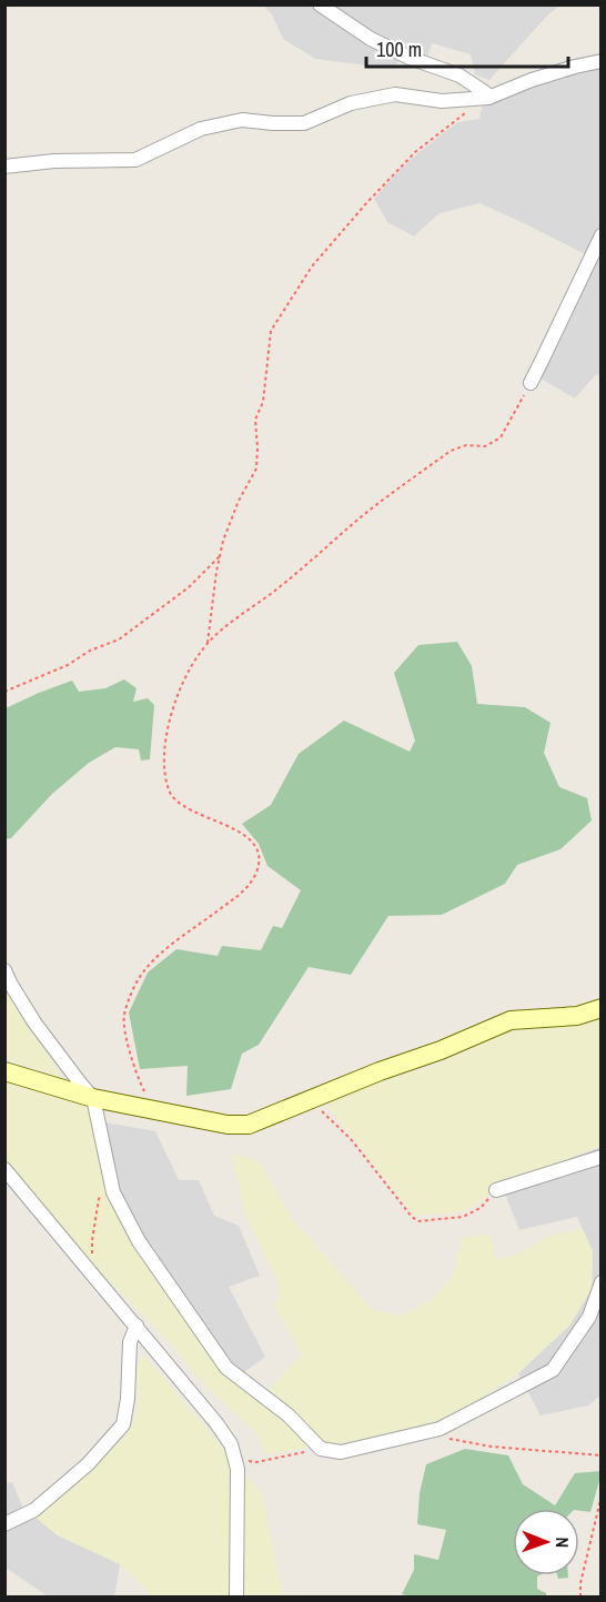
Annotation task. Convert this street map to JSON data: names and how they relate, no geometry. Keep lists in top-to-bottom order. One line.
{"scale_bar":"100 m","north":"right"}
